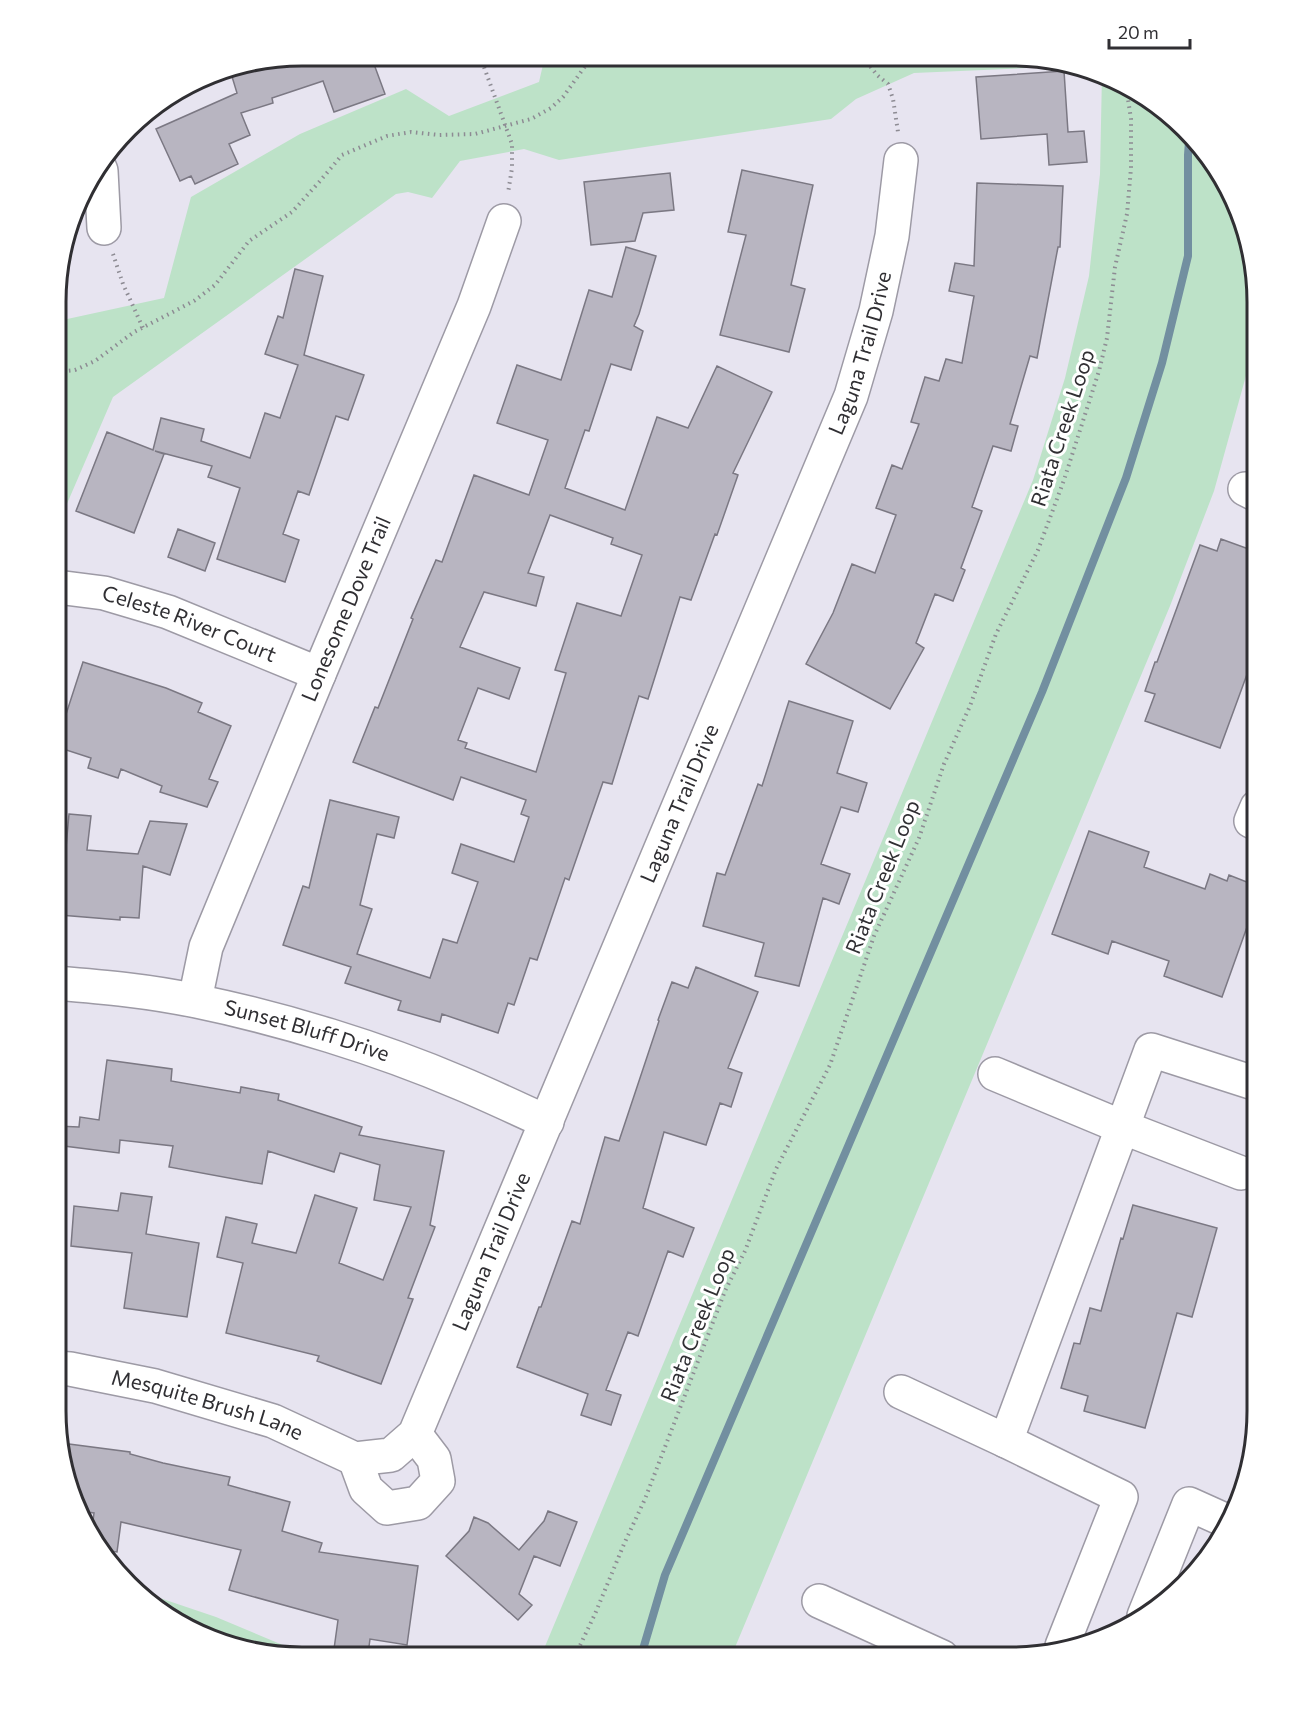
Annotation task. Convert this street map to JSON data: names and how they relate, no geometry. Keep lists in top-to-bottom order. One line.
{"streets":{"street":["Laguna Trail Drive","Lonesome Dove Trail","Celeste River Court","Sunset Bluff Drive","Mesquite Brush Lane"],"path":["Riata Creek Loop"]},"crossings":[["Laguna Trail Drive","Sunset Bluff Drive"],["Laguna Trail Drive","Mesquite Brush Lane"],["Lonesome Dove Trail","Celeste River Court"],["Lonesome Dove Trail","Sunset Bluff Drive"]],"scale_bar":"20 m"}
